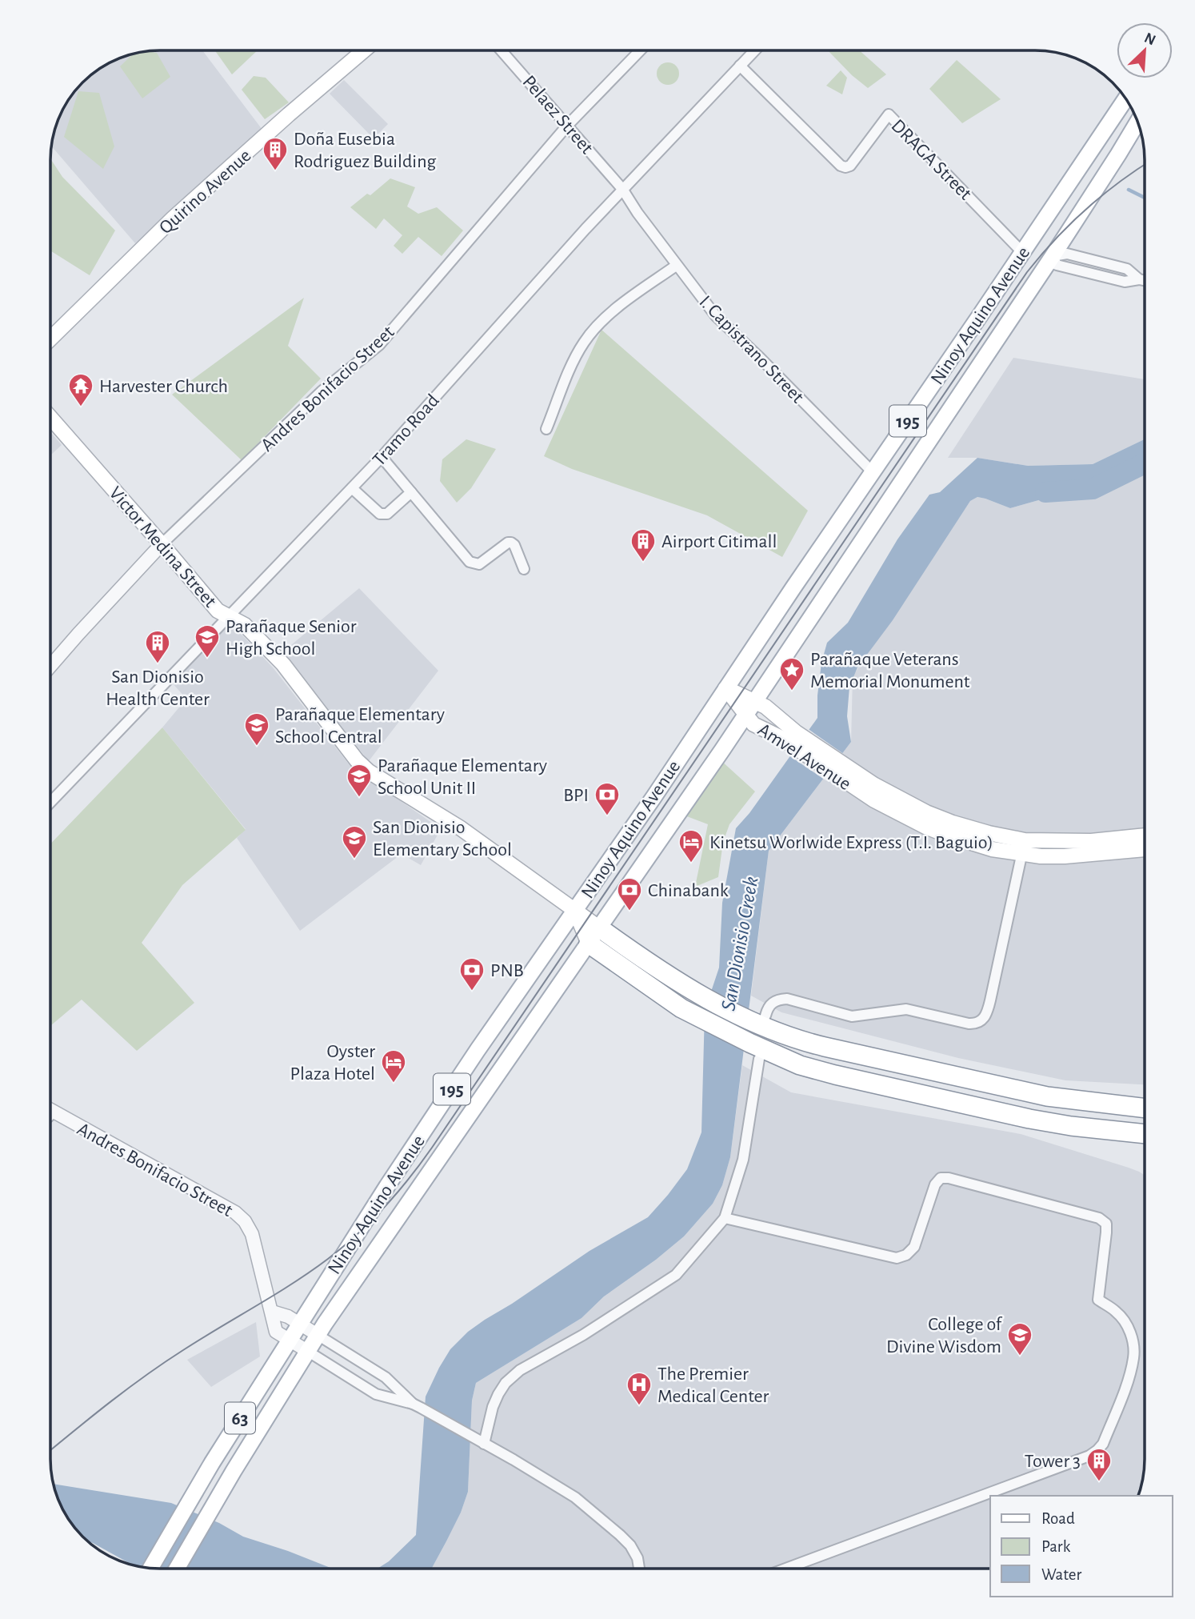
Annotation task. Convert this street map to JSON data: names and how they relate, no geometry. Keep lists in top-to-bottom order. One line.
{"streets":{"main road":["Quirino Avenue","Ninoy Aquino Avenue","195","Victor Medina Street","Amvel Avenue","63"],"street":["Pelaez Street","DRAGA Street","I. Capistrano Street","Andres Bonifacio Street","Tramo Road"]},"crossings":[["Pelaez Street","I. Capistrano Street"],["Pelaez Street","Andres Bonifacio Street"],["Pelaez Street","Tramo Road"],["DRAGA Street","Ninoy Aquino Avenue"],["DRAGA Street","Tramo Road"],["Ninoy Aquino Avenue","I. Capistrano Street"],["Ninoy Aquino Avenue","Andres Bonifacio Street"],["Ninoy Aquino Avenue","Victor Medina Street"],["Ninoy Aquino Avenue","Amvel Avenue"],["I. Capistrano Street","Tramo Road"],["Andres Bonifacio Street","Victor Medina Street"],["Tramo Road","Victor Medina Street"]],"water":["San Dionisio Creek"],"places":{"building":["Doña Eusebia Rodriguez Building","Airport Citimall","San Dionisio Health Center","Tower 3"],"temple":["Harvester Church"],"school or university":["Parañaque Senior High School","Parañaque Elementary School Central","Parañaque Elementary School Unit II","San Dionisio Elementary School","College of Divine Wisdom"],"place":["Parañaque Veterans Memorial Monument"],"bank":["BPI","Chinabank","PNB"],"hotel":["Kinetsu Worlwide Express (T.I. Baguio)","Oyster Plaza Hotel"],"hospital":["The Premier Medical Center"]},"legend":["Road","Park","Water"],"north":"top right"}
